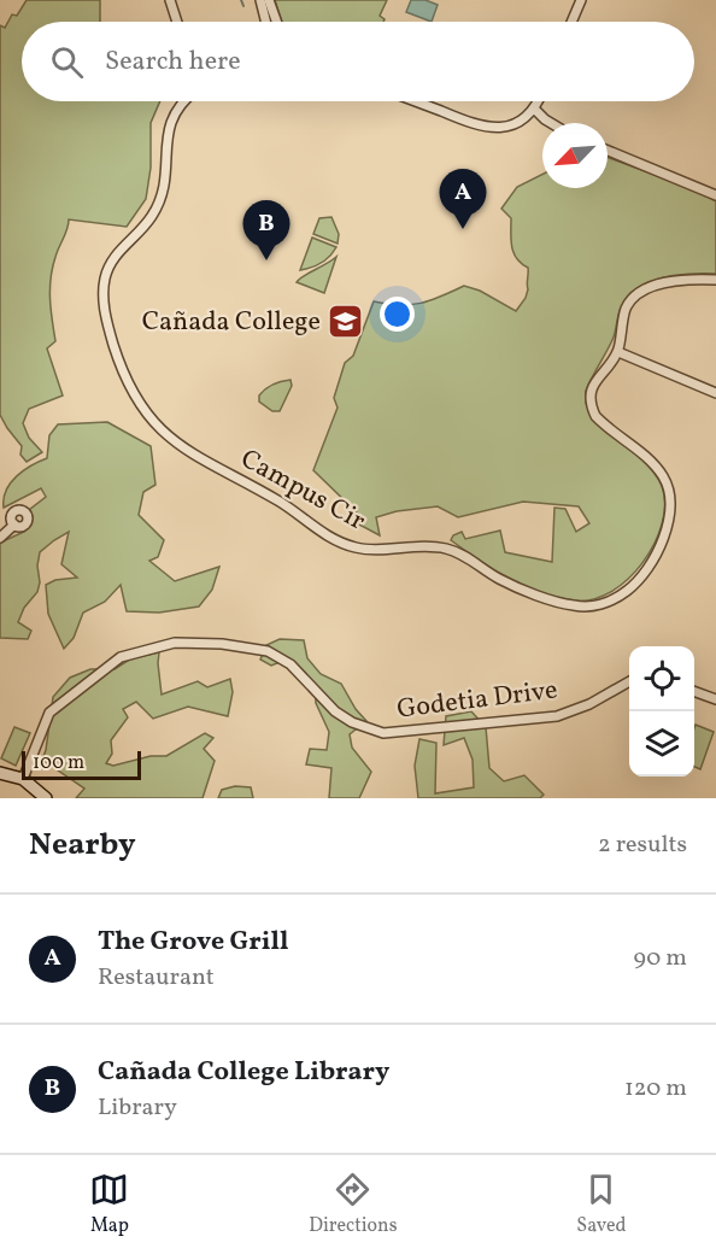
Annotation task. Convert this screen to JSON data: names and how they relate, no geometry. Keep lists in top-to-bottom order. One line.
{"streets":{"street":["Campus Cir","Godetia Drive"]},"places":{"school or university":["Cañada College"]},"scale_bar":"100 m","north":"bottom left","page":{"search":"Search here","pins":["A","B"],"scale":"100 m","heading":["Nearby","2 results"],"list":[{"mark":"A","name":"The Grove Grill","note":"Restaurant","value":"90 m"},{"mark":"B","name":"Cañada College Library","note":"Library","value":"120 m"}],"nav":["Map","Directions","Saved"]}}
